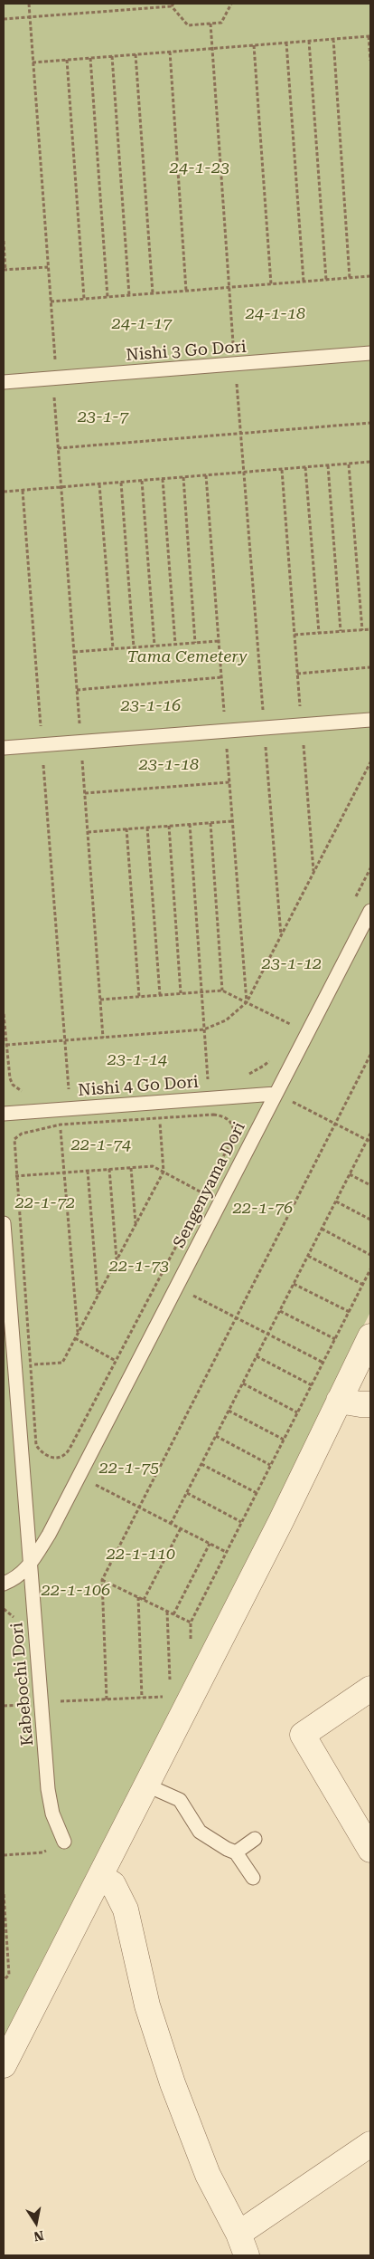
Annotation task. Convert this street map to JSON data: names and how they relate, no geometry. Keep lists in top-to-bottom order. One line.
{"streets":{"lane":["Nishi 3 Go Dori","Nishi 4 Go Dori","Sengenyama Dori","Kabebochi Dori"]},"crossings":[["Nishi 4 Go Dori","Sengenyama Dori"],["Sengenyama Dori","Kabebochi Dori"]],"parks":["24-1-23","24-1-18","24-1-17","23-1-7","Tama Cemetery","23-1-16","23-1-18","23-1-12","23-1-14","22-1-74","22-1-72","22-1-76","22-1-73","22-1-75","22-1-110","22-1-106"],"north":"bottom"}
